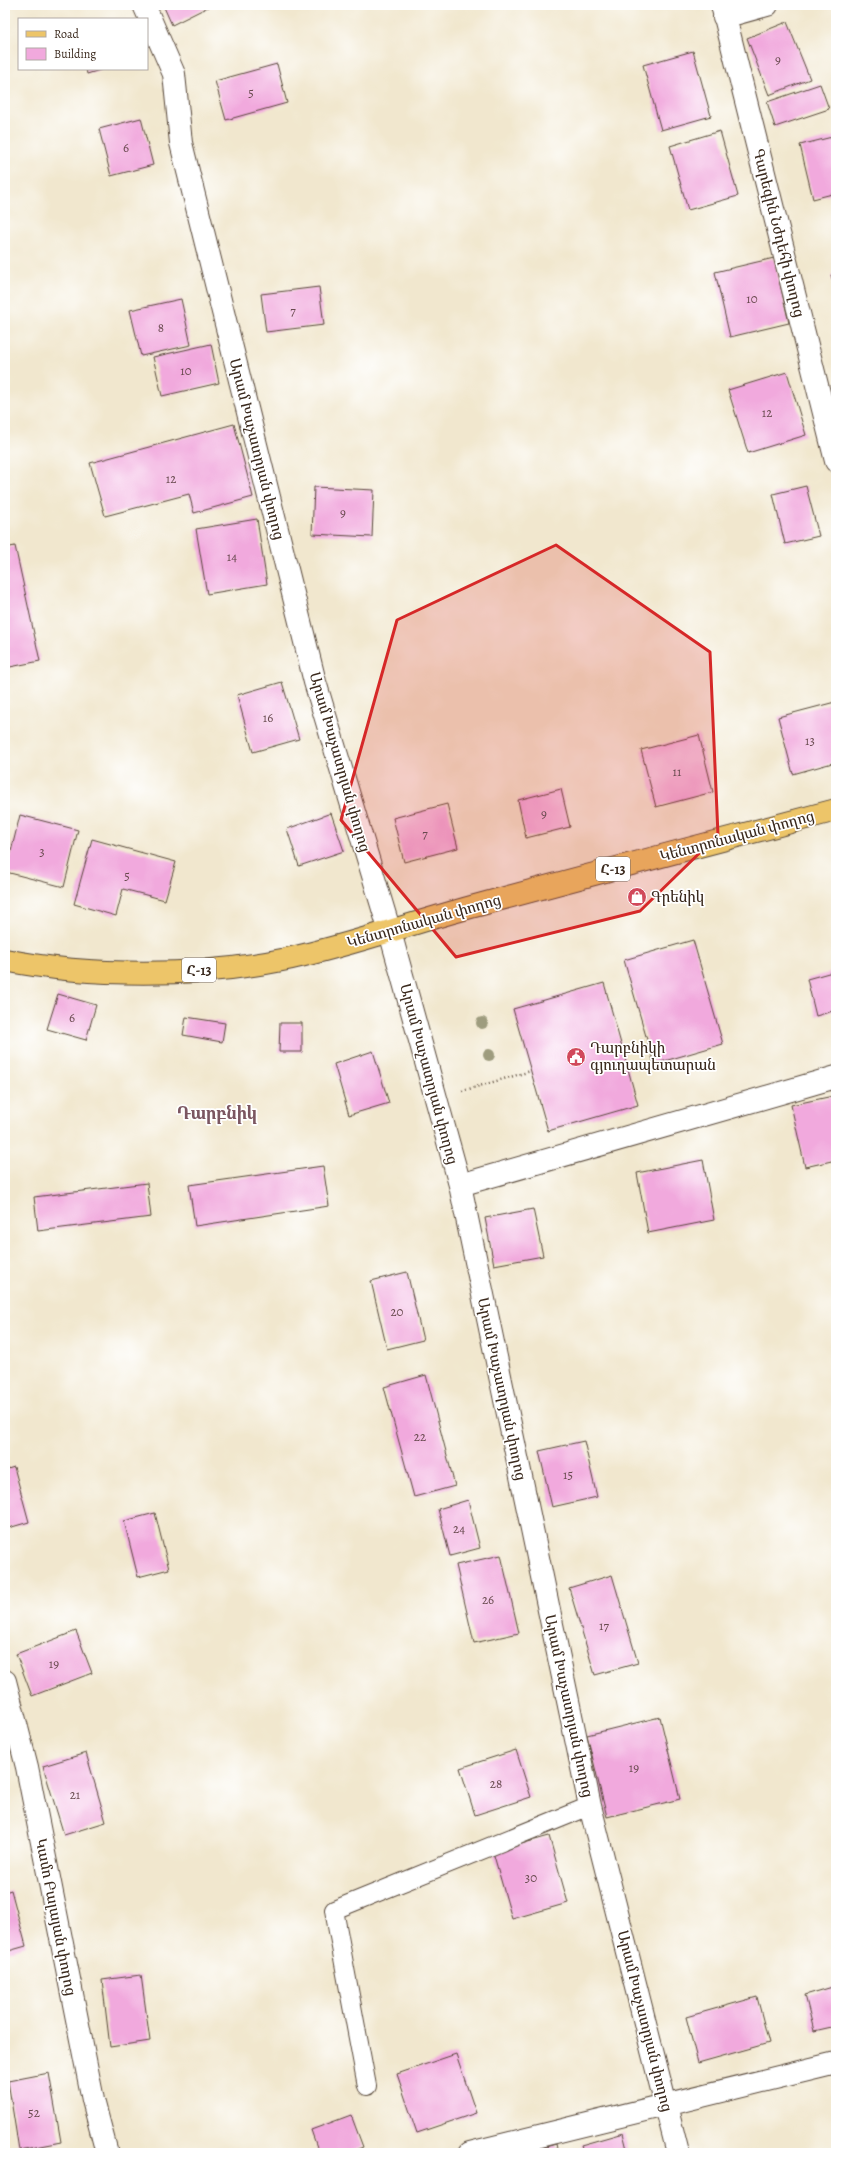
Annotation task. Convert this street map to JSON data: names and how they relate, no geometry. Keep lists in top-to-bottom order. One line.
{"streets":{"main road":["Կենտրոնական փողոց","Հ-13"],"street":["Գարեգին Նժդեհի փողոց","Արամ Խաչատրյան փողոց","Կամո Բալայան փողոց"]},"crossings":[["Արամ Խաչատրյան փողոց","Կենտրոնական փողոց"]],"districts":["Դարբնիկ"],"places":{"shop":["Գրենիկ"],"public building":["Դարբնիկի գյուղապետարան"]},"house_numbers":["9","5","6","10","7","8","10","12","12","9","14","16","13","11","9","7","3","5","6","20","22","15","24","26","17","19","19","28","21","30","52"],"legend":["Road","Building"]}
